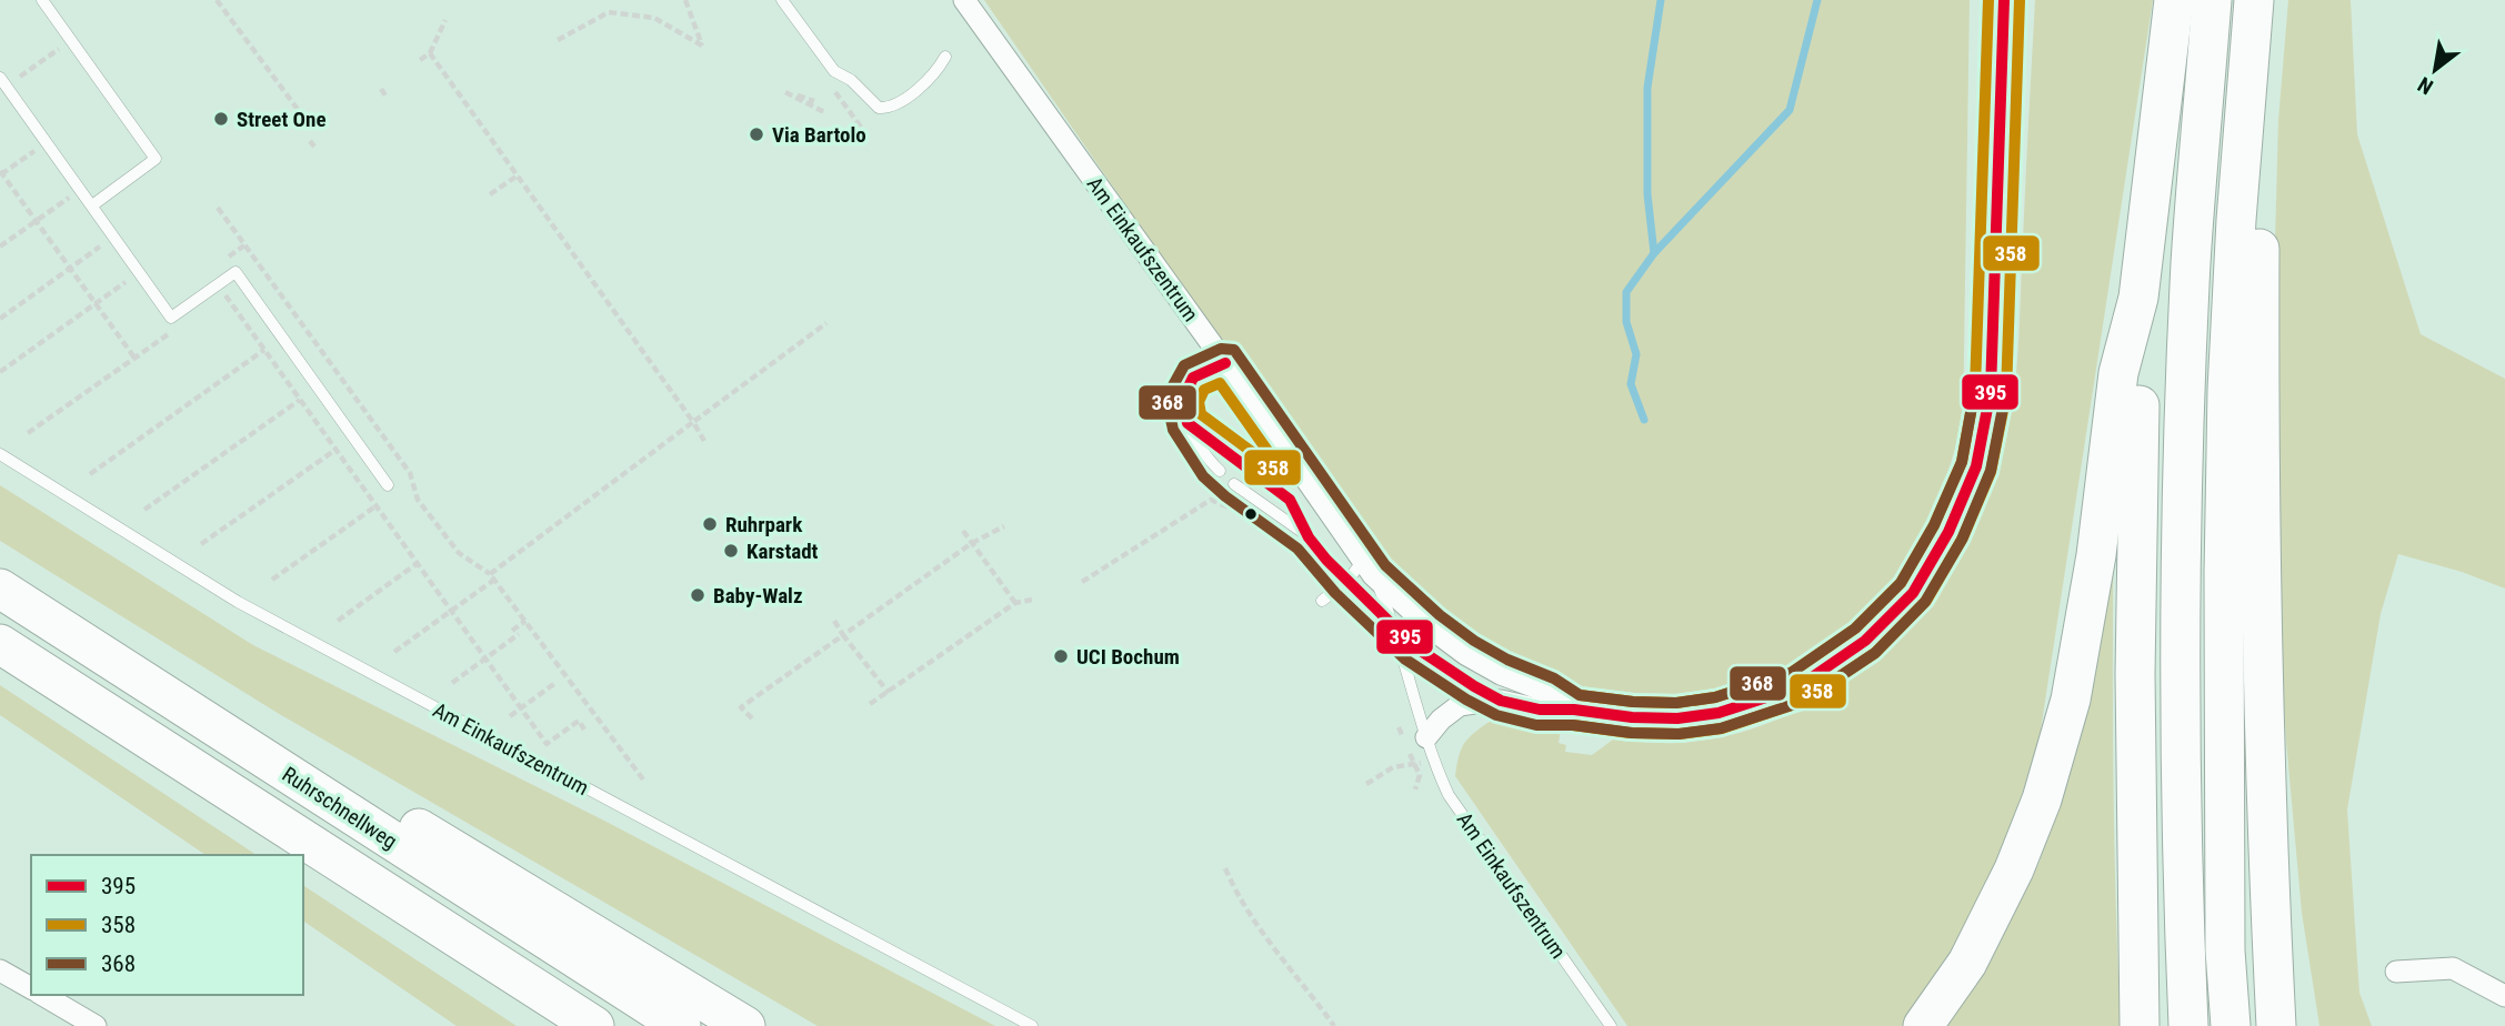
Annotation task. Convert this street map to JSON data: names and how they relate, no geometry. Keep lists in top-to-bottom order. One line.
{"streets":{"highway":["Ruhrschnellweg"],"street":["Am Einkaufszentrum"]},"places":["Street One","Via Bartolo","Ruhrpark","Karstadt","Baby-Walz","UCI Bochum"],"lines":["transit line 395","transit line 358","transit line 368"],"legend":["395","358","368"],"north":"bottom left"}
